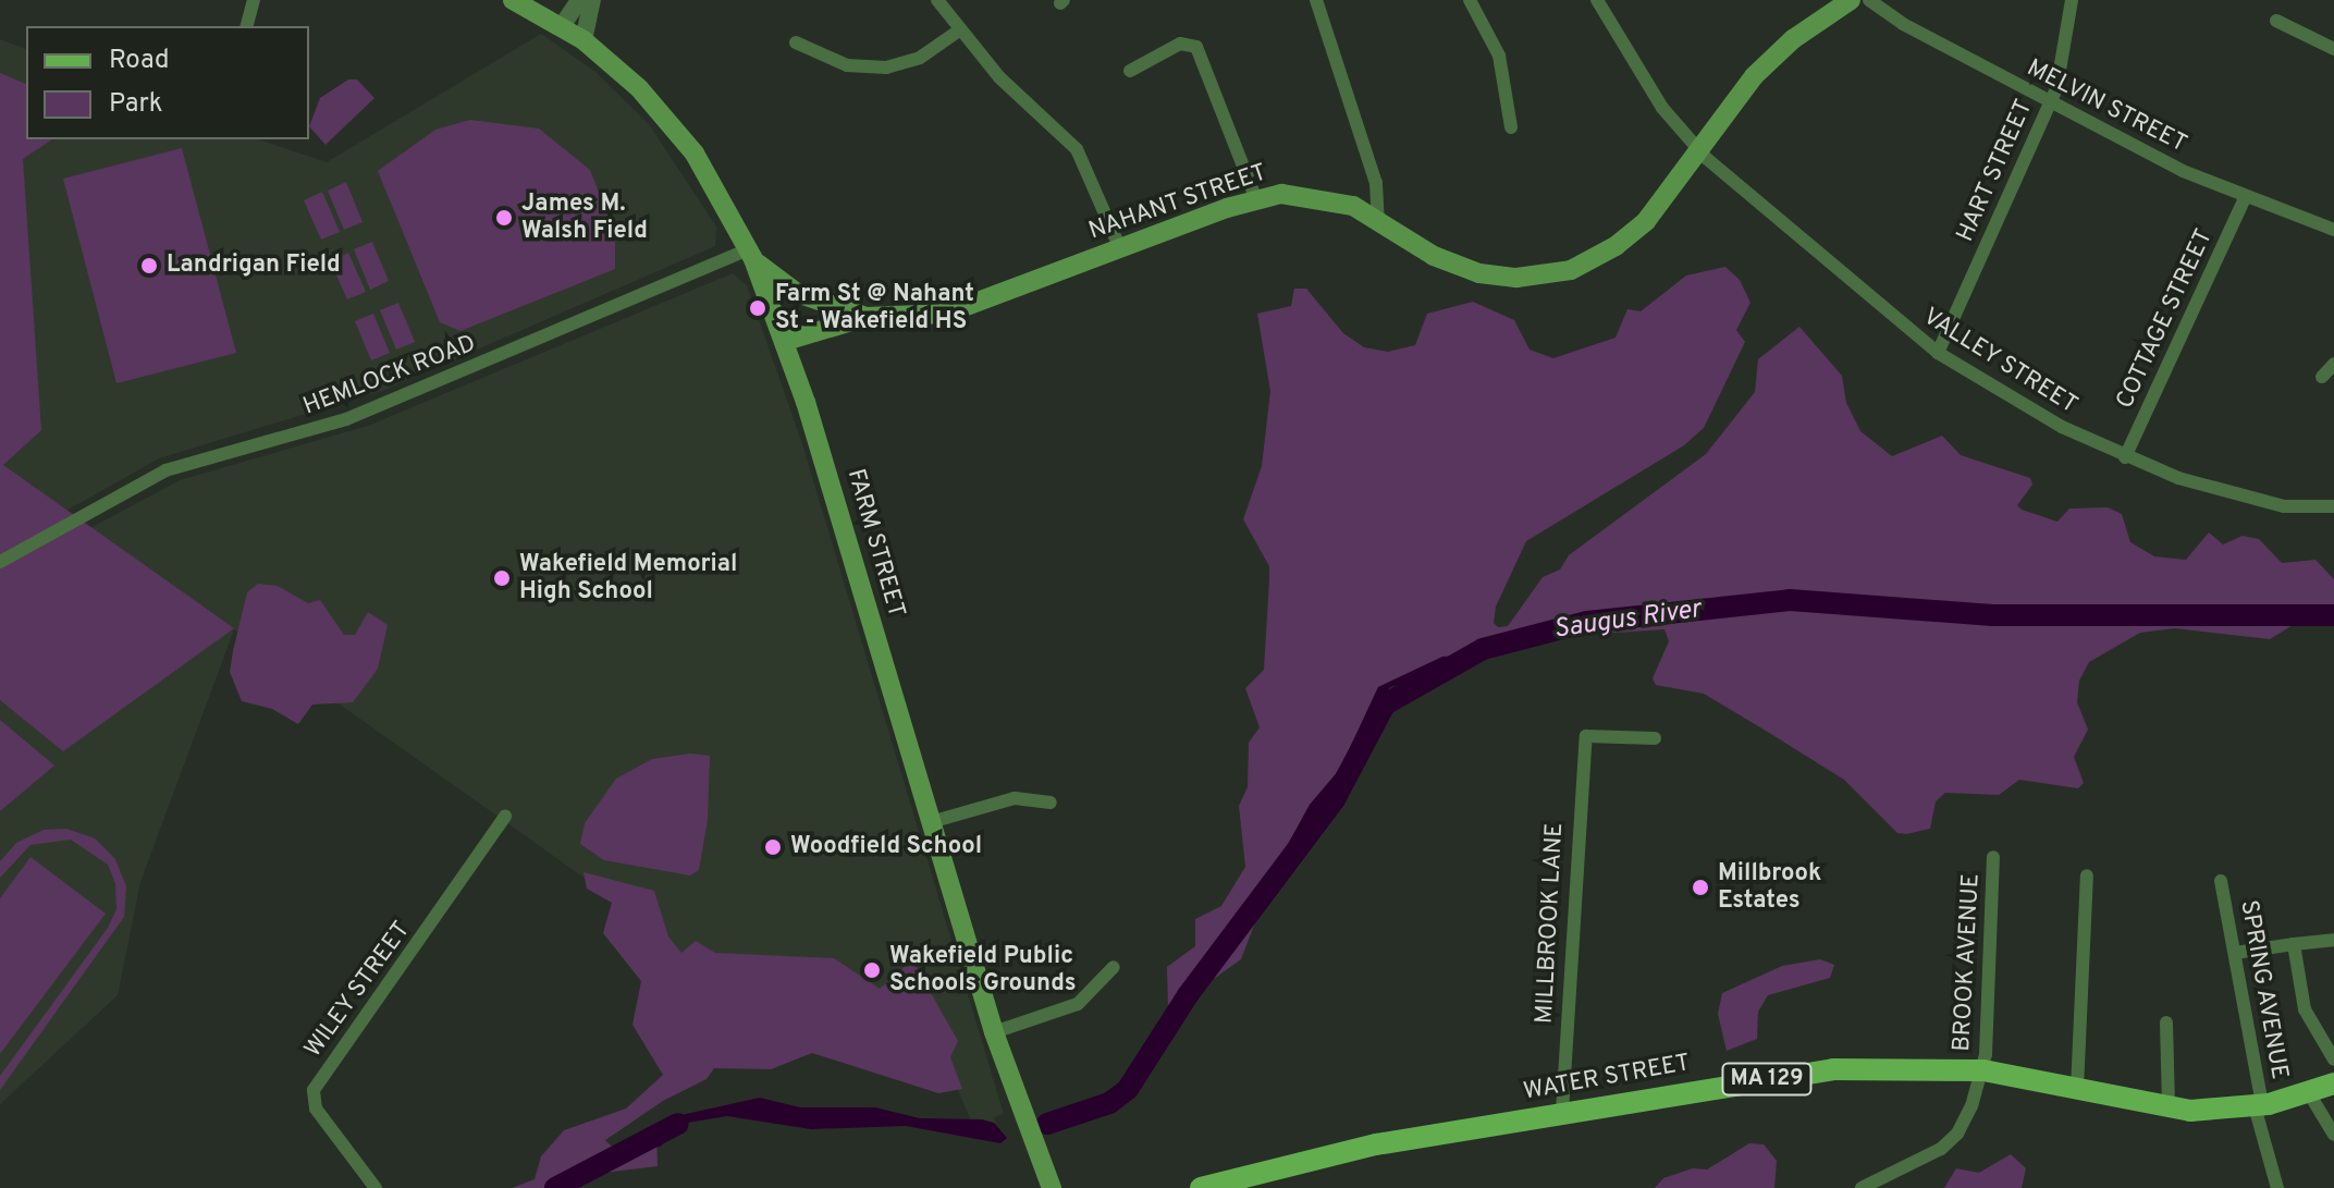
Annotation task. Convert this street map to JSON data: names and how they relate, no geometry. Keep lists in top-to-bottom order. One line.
{"streets":{"main road":["NAHANT STREET","FARM STREET","WATER STREET","MA 129"],"street":["MELVIN STREET","HART STREET","COTTAGE STREET","VALLEY STREET","HEMLOCK ROAD","MILLBROOK LANE","BROOK AVENUE","WILEY STREET","SPRING AVENUE"]},"crossings":[["MELVIN STREET","HART STREET"],["MELVIN STREET","COTTAGE STREET"],["HART STREET","VALLEY STREET"],["NAHANT STREET","VALLEY STREET"],["NAHANT STREET","HEMLOCK ROAD"],["NAHANT STREET","FARM STREET"],["COTTAGE STREET","VALLEY STREET"],["HEMLOCK ROAD","FARM STREET"],["MILLBROOK LANE","WATER STREET"],["BROOK AVENUE","WATER STREET"],["SPRING AVENUE","WATER STREET"]],"water":["Saugus River"],"places":["James M. Walsh Field","Landrigan Field","Farm St @ Nahant St - Wakefield HS","Wakefield Memorial High School","Woodfield School","Millbrook Estates","Wakefield Public Schools Grounds"],"legend":["Road","Park"]}
